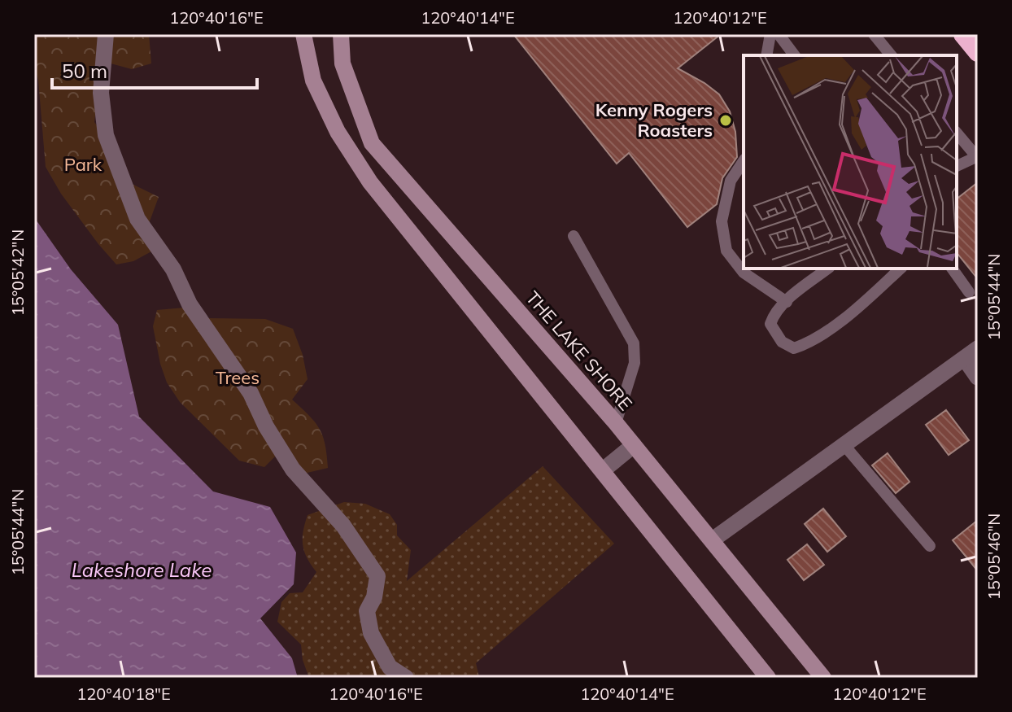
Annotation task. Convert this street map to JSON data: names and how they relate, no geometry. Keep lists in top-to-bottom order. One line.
{"streets":{"street":["THE LAKE SHORE"]},"water":["Lakeshore Lake"],"parks":["Park","Trees"],"places":["Kenny Rogers Roasters"],"scale_bar":"50 m","coordinates":["120°40'16\"E","120°40'14\"E","120°40'12\"E","15°05'42\"N","15°05'44\"N","15°05'46\"N","120°40'18\"E"]}
